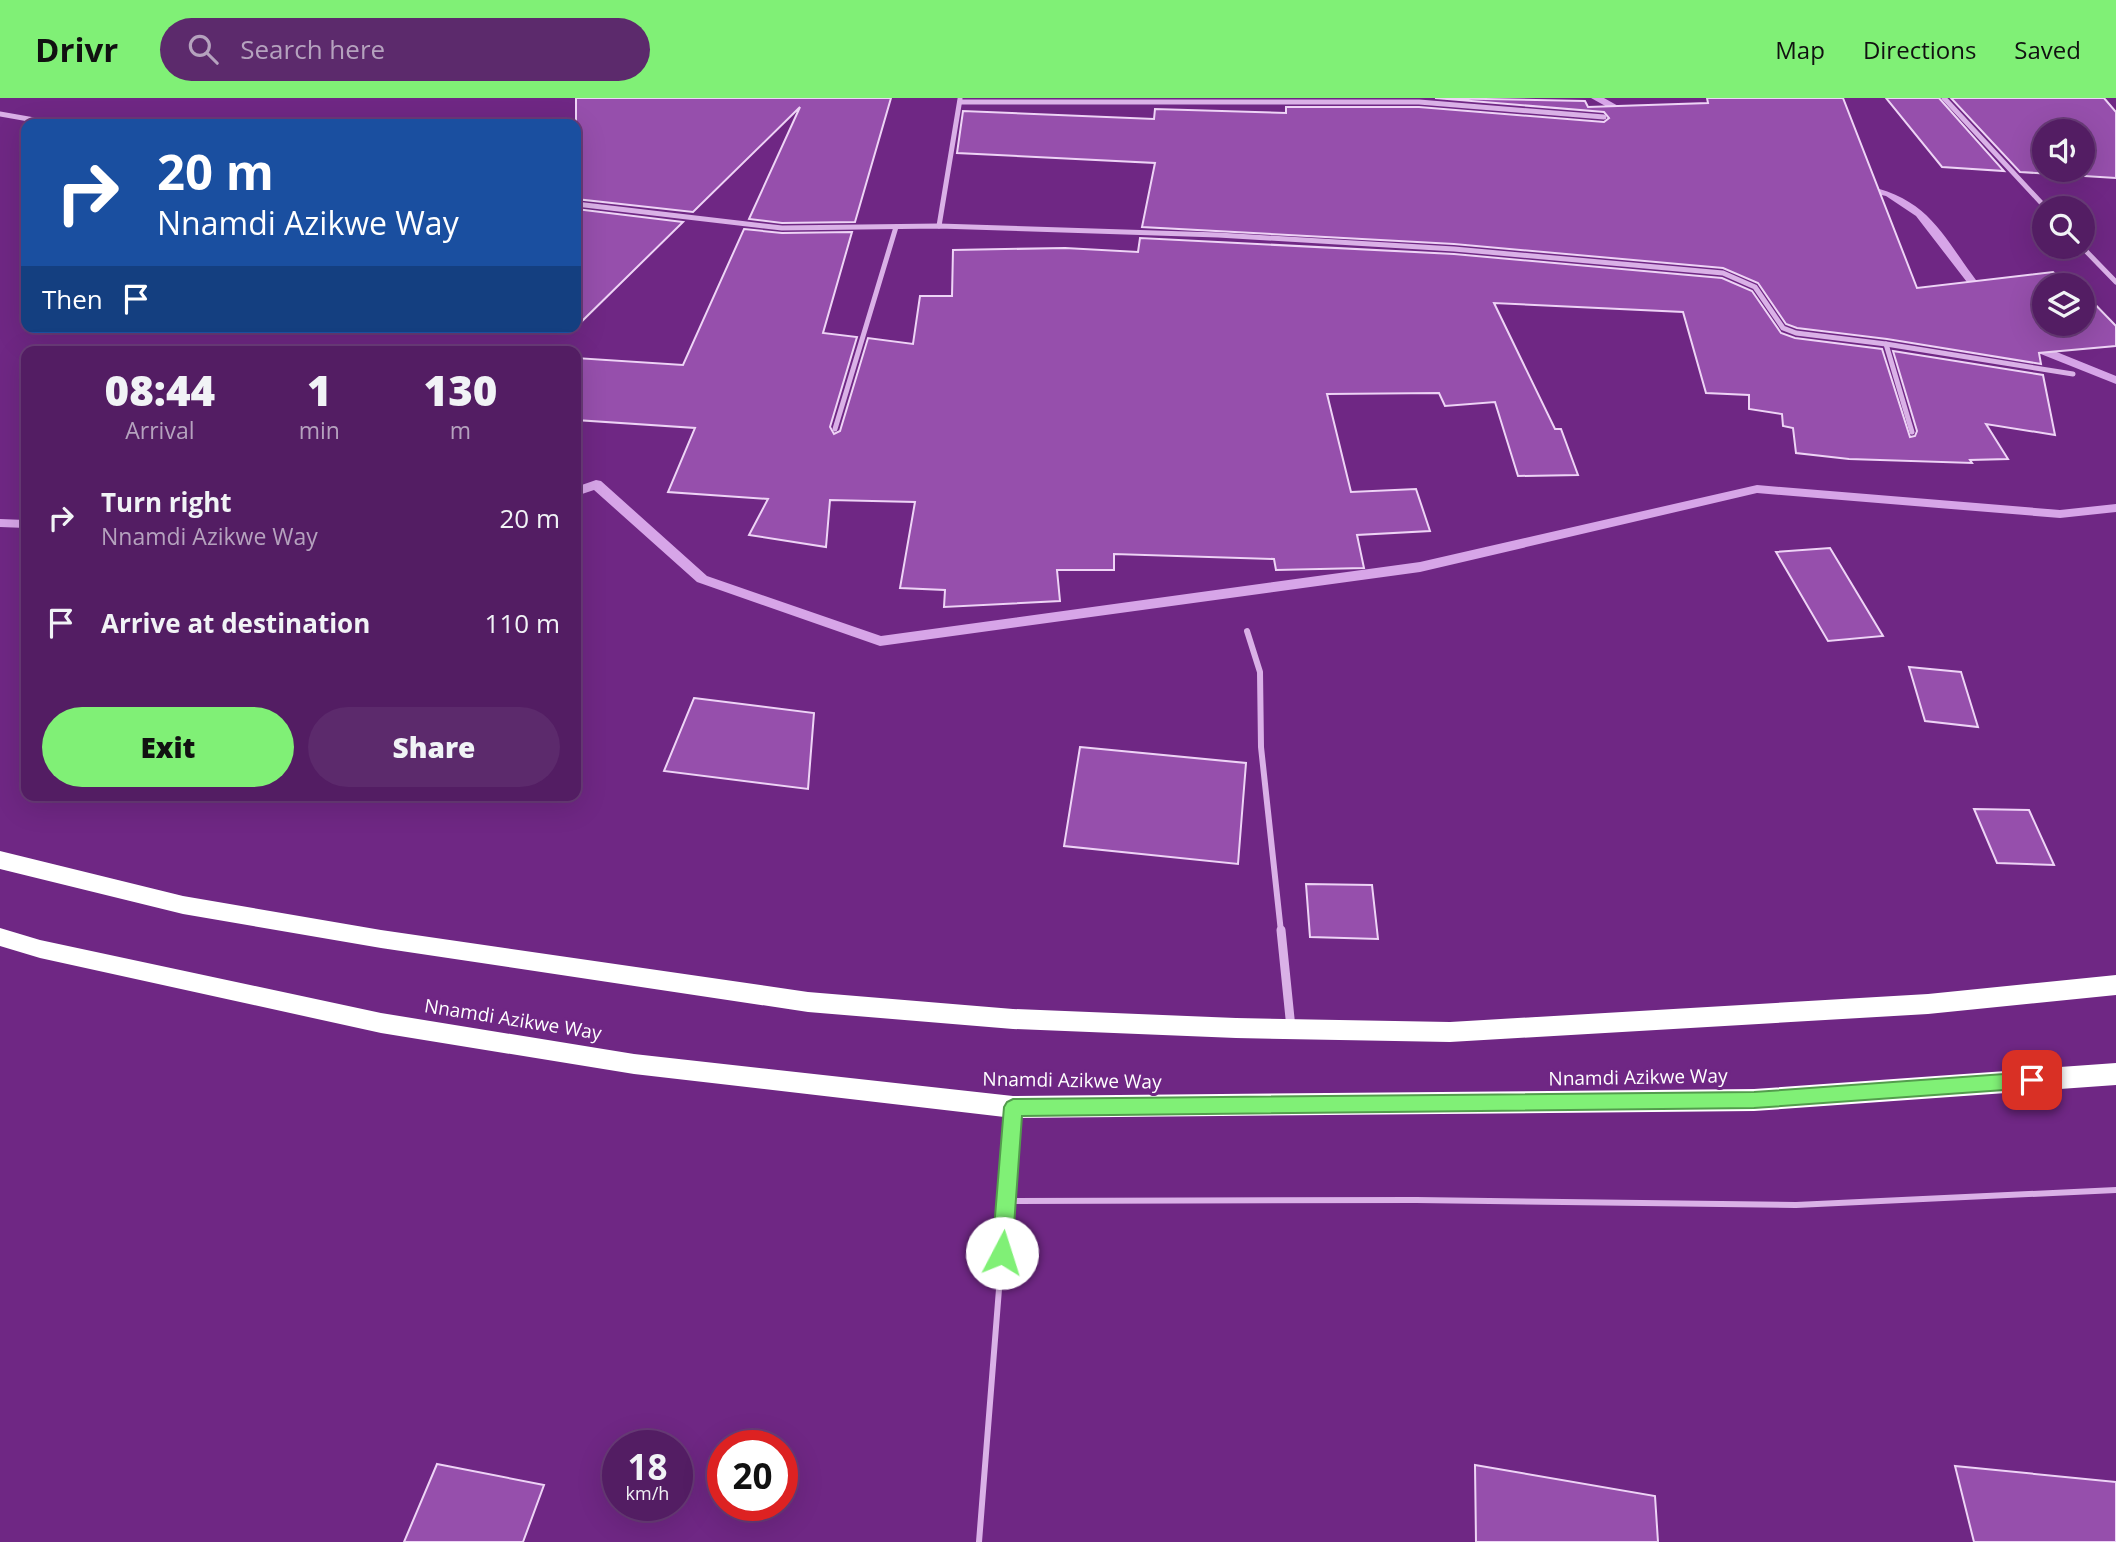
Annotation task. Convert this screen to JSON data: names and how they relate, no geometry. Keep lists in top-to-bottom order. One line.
{"streets":{"highway":["Nnamdi Azikwe Way"]},"page":{"header":"Drivr","search":"Search here","nav":["Map","Directions","Saved"],"turn":["20 m","Nnamdi Azikwe Way"],"then":"Then","eta":["08:44","Arrival","1","min","130","m"],"list":[{"name":"Turn right","note":"Nnamdi Azikwe Way","value":"20 m"},{"name":"Arrive at destination","value":"110 m"}],"buttons":["Exit","Share"],"speed":"18 km/h","limit":"20"}}
